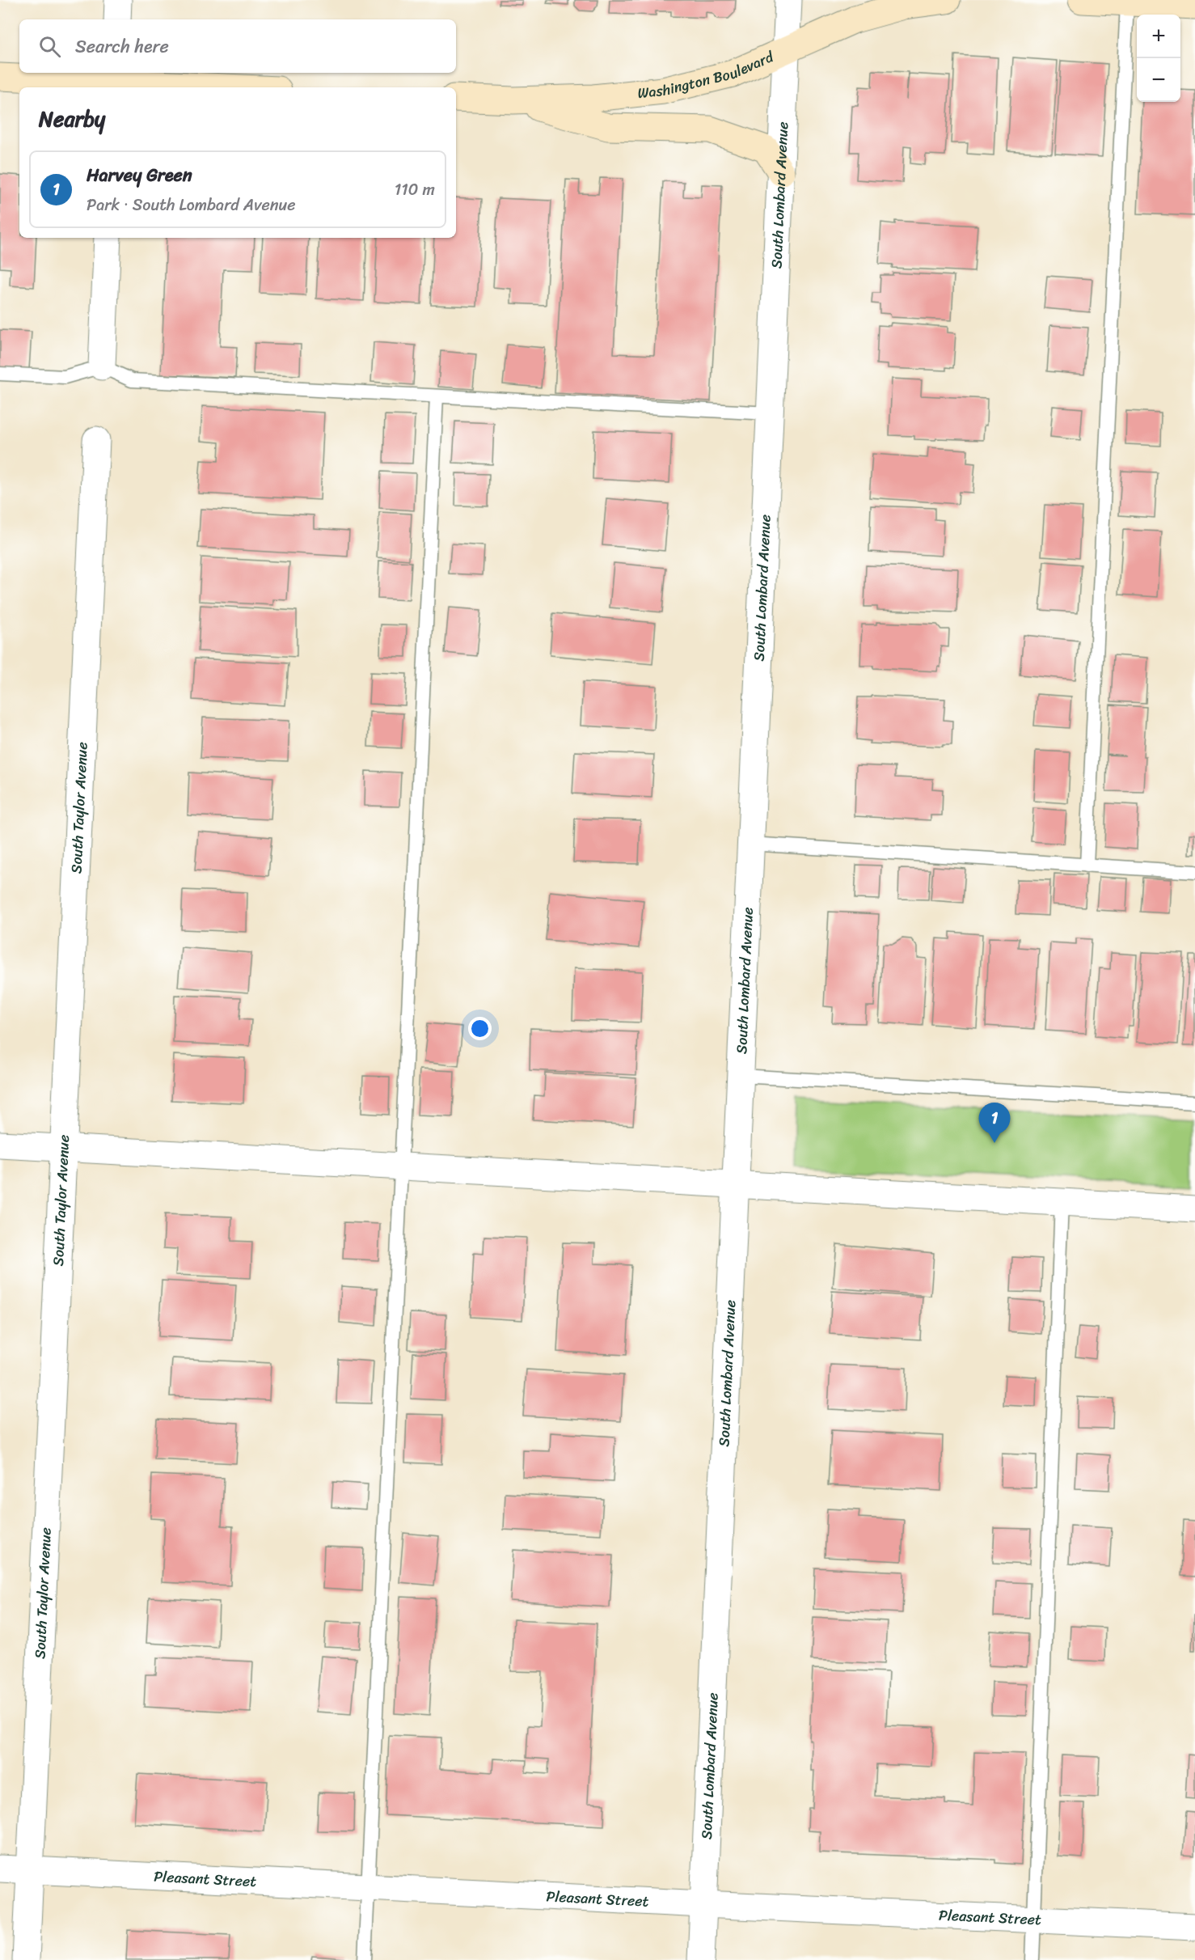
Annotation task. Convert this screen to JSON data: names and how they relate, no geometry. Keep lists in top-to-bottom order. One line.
{"streets":{"street":["Washington Boulevard","South Lombard Avenue","South Taylor Avenue","Pleasant Street"]},"crossings":[["Washington Boulevard","South Lombard Avenue"],["South Lombard Avenue","Pleasant Street"],["South Taylor Avenue","Pleasant Street"]],"page":{"map_buttons":["+","−"],"search":"Search here","heading":"Nearby","list":[{"mark":"1","name":"Harvey Green","note":"Park · South Lombard Avenue","value":"110 m"}],"pins":"1"}}
